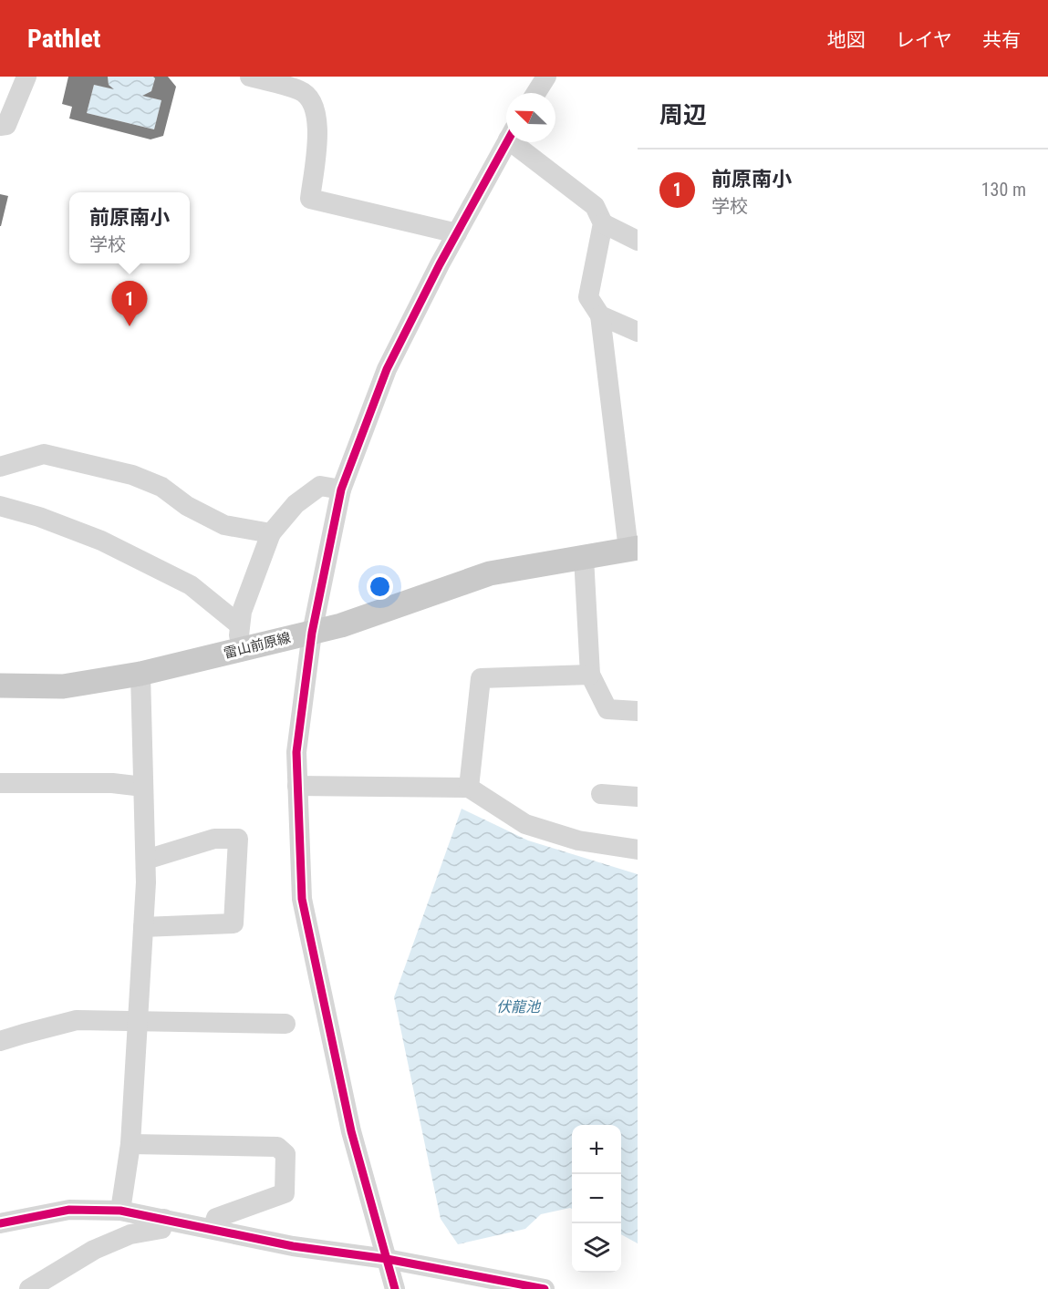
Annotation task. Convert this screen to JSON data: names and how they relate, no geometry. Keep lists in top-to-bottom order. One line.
{"streets":{"main road":["雷山前原線"]},"water":["伏龍池"],"north":"top left","page":{"header":"Pathlet","nav":["地図","レイヤ","共有"],"heading":"周辺","list":[{"mark":"1","name":"前原南小","note":"学校","value":"130 m"}],"popup":["前原南小","学校"],"pins":"1","map_buttons":["+","−"]}}
